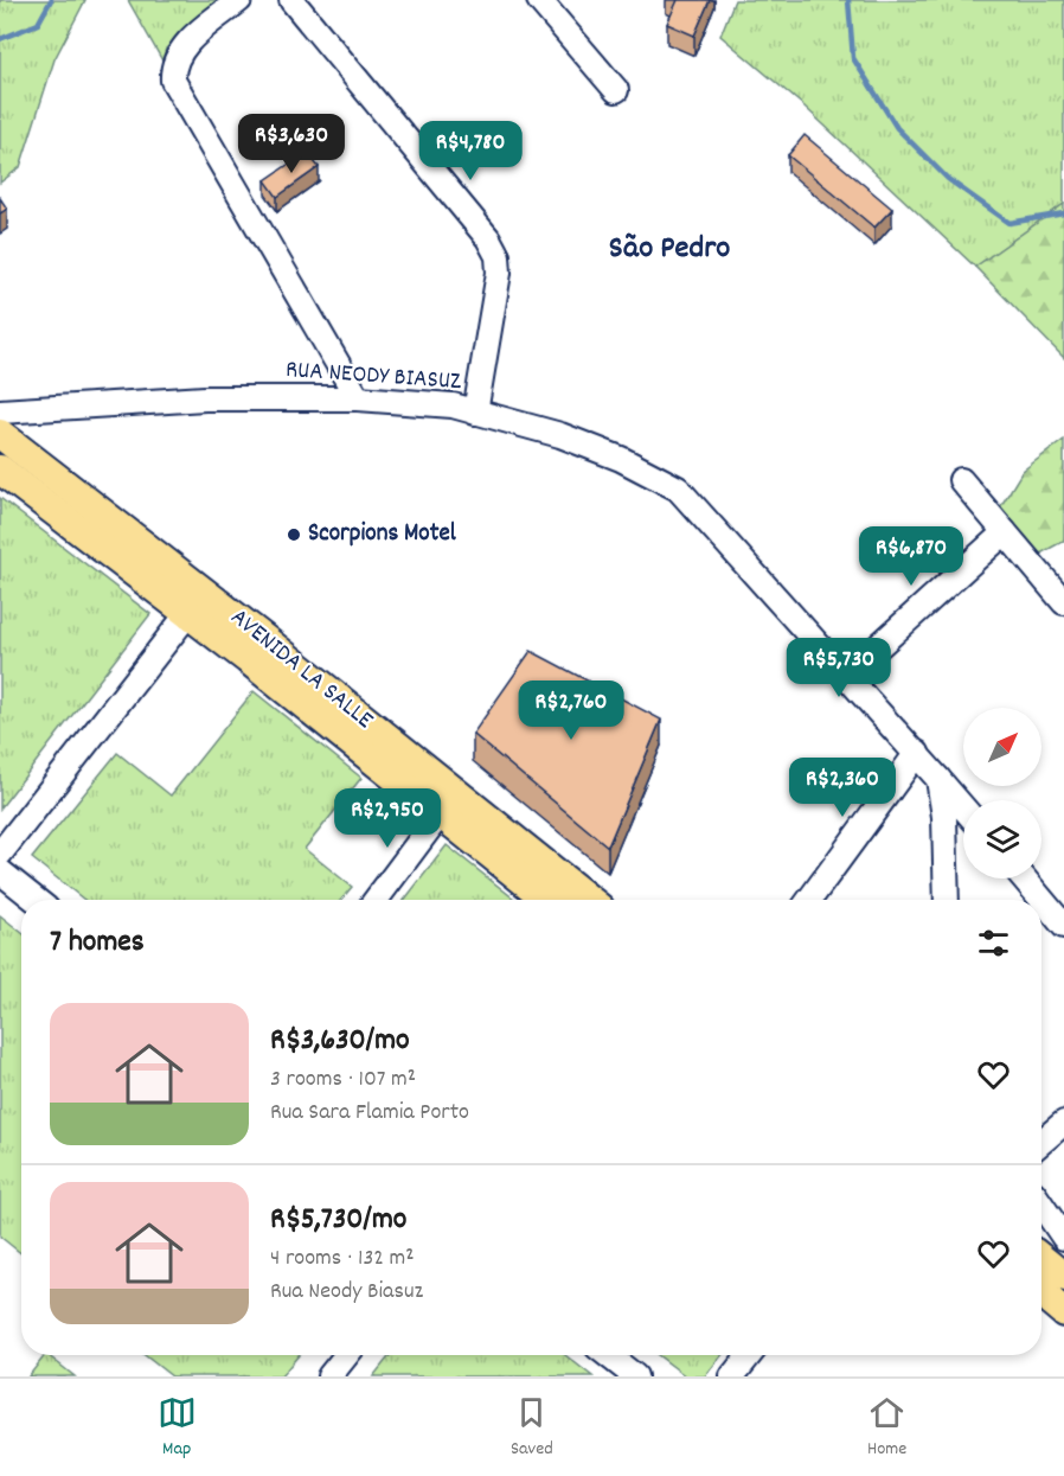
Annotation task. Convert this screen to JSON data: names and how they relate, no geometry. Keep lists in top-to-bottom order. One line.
{"streets":{"main road":["AVENIDA LA SALLE"],"street":["RUA NEODY BIASUZ"]},"districts":["São Pedro"],"places":["Scorpions Motel"],"north":"top right","page":{"price":["R$3,630","R$4,780","R$6,870","R$5,730","R$2,760","R$2,360","R$2,950"],"heading":"7 homes","list":[{"name":"R$3,630/mo","note":"3 rooms · 107 m² · Rua Sara Flamia Porto"},{"name":"R$5,730/mo","note":"4 rooms · 132 m² · Rua Neody Biasuz"}],"tabs":["Map","Saved","Home"]}}
